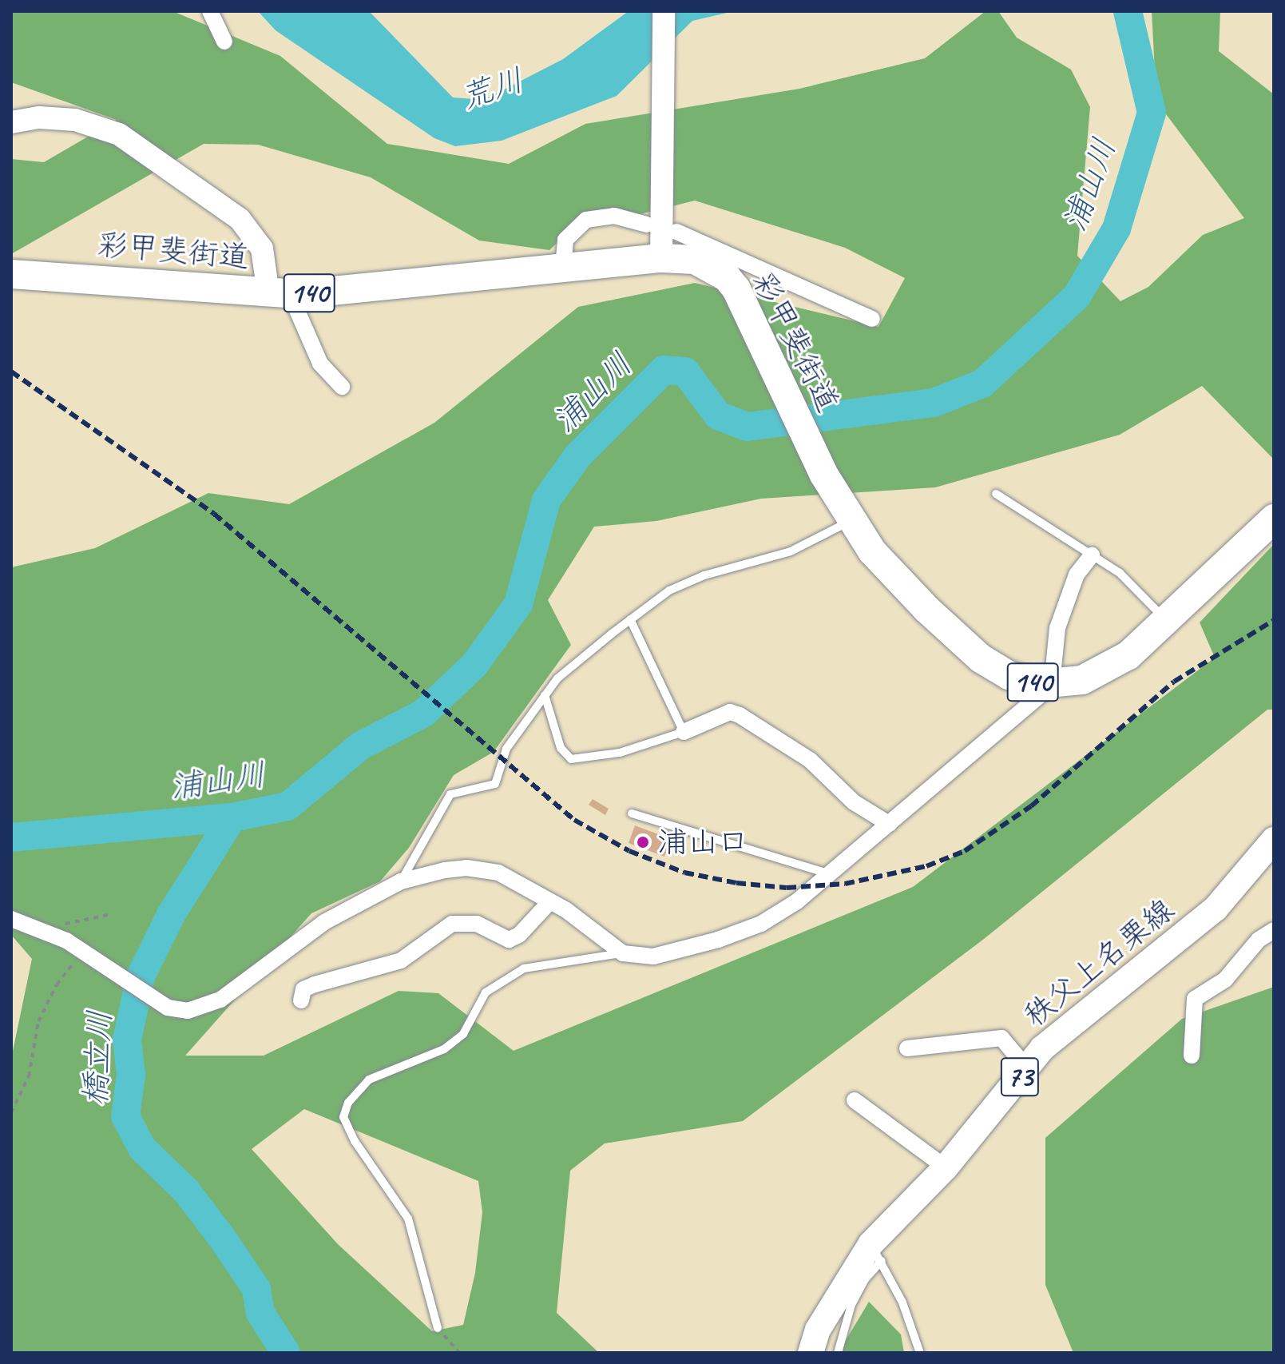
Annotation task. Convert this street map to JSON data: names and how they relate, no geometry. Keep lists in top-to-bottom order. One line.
{"streets":{"highway":["彩甲斐街道","140"],"main road":["秩父上名栗線","73"]},"water":["荒川","浦山川","橋立川"],"places":["浦山口"]}
